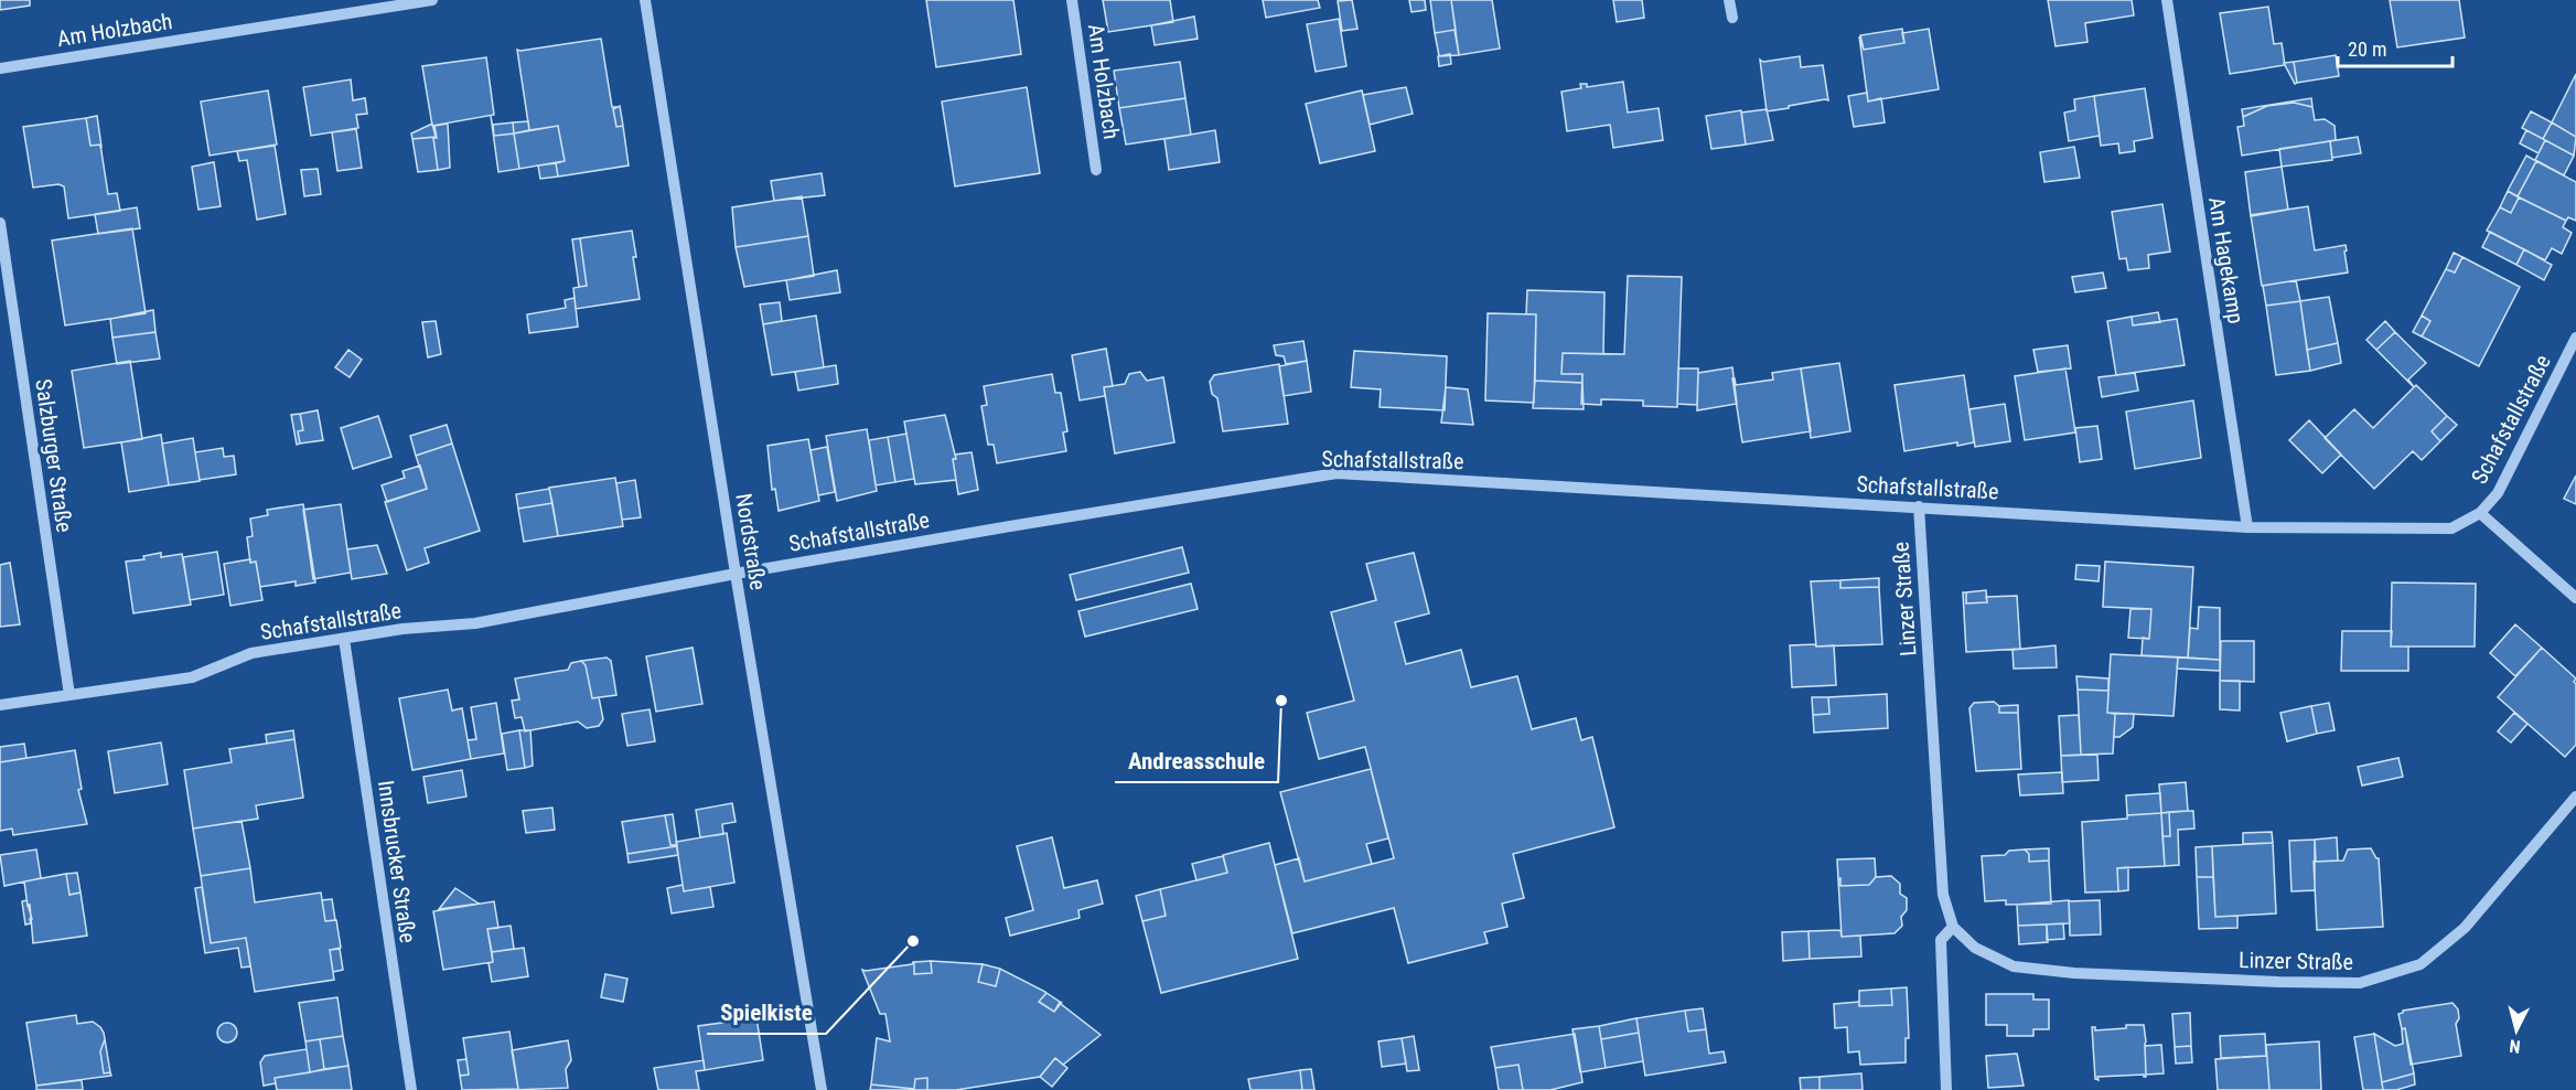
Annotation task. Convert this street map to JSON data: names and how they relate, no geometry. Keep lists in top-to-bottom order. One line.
{"streets":{"street":["Am Holzbach","Am Hagekamp","Schafstallstraße","Salzburger Straße","Nordstraße","Linzer Straße","Innsbrucker Straße"]},"crossings":[["Am Hagekamp","Schafstallstraße"],["Schafstallstraße","Salzburger Straße"],["Schafstallstraße","Nordstraße"],["Schafstallstraße","Linzer Straße"],["Schafstallstraße","Innsbrucker Straße"]],"places":["Andreasschule","Spielkiste"],"scale_bar":"20 m","north":"bottom"}
